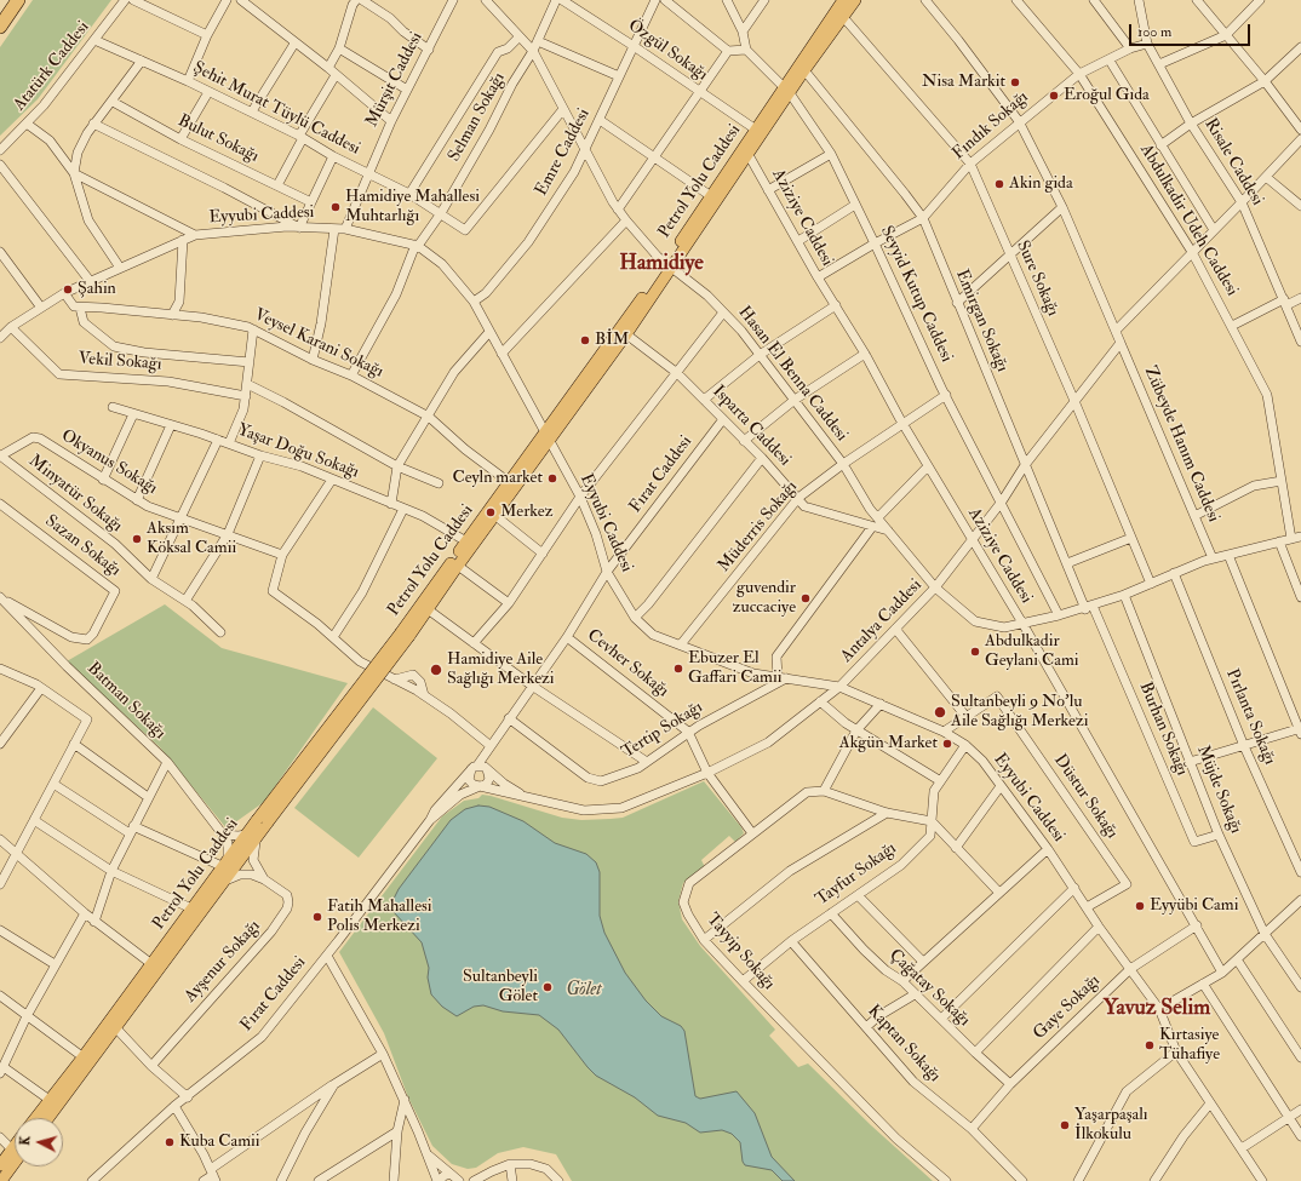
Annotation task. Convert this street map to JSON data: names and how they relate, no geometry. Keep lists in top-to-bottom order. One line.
{"streets":{"main road":["Petrol Yolu Caddesi"],"street":["Özgül Sokağı","Atatürk Caddesi","Mürşit Caddesi","Şehit Murat Tüylü Caddesi","Selman Sokağı","Fındık Sokağı","Bulut Sokağı","Emre Caddesi","Risale Caddesi","Eyyubi Caddesi","Aziziye Caddesi","Abdulkadir Udeh Caddesi","Sure Sokağı","Seyyid Kutup Caddesi","Emirgan Sokağı","Veysel Karani Sokağı","Vekil Sokağı","Hasan El Benna Caddesi","Isparta Caddesi","Zübeyde Hanım Caddesi","Yaşar Doğu Sokağı","Okyanus Sokağı","Fırat Caddesi","Minyatür Sokağı","Müderris Sokağı","Sazan Sokağı","Antalya Caddesi","Cevher Sokağı","Batman Sokağı","Pırlanta Sokağı","Burhan Sokağı","Tertip Sokağı","Müjde Sokağı","Düstur Sokağı","Tayfur Sokağı","Tayyip Sokağı","Ayşenur Sokağı","Çağatay Sokağı","Gaye Sokağı","Kaptan Sokağı"]},"crossings":[["Özgül Sokağı","Emre Caddesi"],["Özgül Sokağı","Petrol Yolu Caddesi"],["Atatürk Caddesi","Şehit Murat Tüylü Caddesi"],["Mürşit Caddesi","Şehit Murat Tüylü Caddesi"],["Mürşit Caddesi","Eyyubi Caddesi"],["Şehit Murat Tüylü Caddesi","Selman Sokağı"],["Şehit Murat Tüylü Caddesi","Hasan El Benna Caddesi"],["Selman Sokağı","Eyyubi Caddesi"],["Selman Sokağı","Veysel Karani Sokağı"],["Selman Sokağı","Hasan El Benna Caddesi"],["Fındık Sokağı","Risale Caddesi"],["Fındık Sokağı","Aziziye Caddesi"],["Fındık Sokağı","Abdulkadir Udeh Caddesi"],["Fındık Sokağı","Sure Sokağı"],["Fındık Sokağı","Seyyid Kutup Caddesi"],["Fındık Sokağı","Emirgan Sokağı"],["Fındık Sokağı","Zübeyde Hanım Caddesi"],["Emre Caddesi","Eyyubi Caddesi"],["Emre Caddesi","Hasan El Benna Caddesi"],["Petrol Yolu Caddesi","Eyyubi Caddesi"],["Petrol Yolu Caddesi","Aziziye Caddesi"],["Petrol Yolu Caddesi","Sure Sokağı"],["Petrol Yolu Caddesi","Seyyid Kutup Caddesi"],["Petrol Yolu Caddesi","Emirgan Sokağı"],["Petrol Yolu Caddesi","Veysel Karani Sokağı"],["Petrol Yolu Caddesi","Hasan El Benna Caddesi"],["Petrol Yolu Caddesi","Isparta Caddesi"],["Petrol Yolu Caddesi","Yaşar Doğu Sokağı"],["Eyyubi Caddesi","Vekil Sokağı"],["Eyyubi Caddesi","Fırat Caddesi"],["Eyyubi Caddesi","Müderris Sokağı"],["Eyyubi Caddesi","Antalya Caddesi"],["Eyyubi Caddesi","Tertip Sokağı"],["Eyyubi Caddesi","Düstur Sokağı"],["Eyyubi Caddesi","Tayfur Sokağı"],["Eyyubi Caddesi","Gaye Sokağı"],["Aziziye Caddesi","Müderris Sokağı"],["Aziziye Caddesi","Antalya Caddesi"],["Aziziye Caddesi","Gaye Sokağı"],["Abdulkadir Udeh Caddesi","Antalya Caddesi"],["Sure Sokağı","Antalya Caddesi"],["Seyyid Kutup Caddesi","Müderris Sokağı"],["Seyyid Kutup Caddesi","Antalya Caddesi"],["Emirgan Sokağı","Antalya Caddesi"],["Emirgan Sokağı","Burhan Sokağı"],["Hasan El Benna Caddesi","Isparta Caddesi"],["Hasan El Benna Caddesi","Müderris Sokağı"],["Hasan El Benna Caddesi","Antalya Caddesi"],["Isparta Caddesi","Fırat Caddesi"],["Isparta Caddesi","Müderris Sokağı"],["Zübeyde Hanım Caddesi","Antalya Caddesi"],["Okyanus Sokağı","Minyatür Sokağı"],["Fırat Caddesi","Antalya Caddesi"],["Fırat Caddesi","Cevher Sokağı"],["Fırat Caddesi","Tertip Sokağı"],["Sazan Sokağı","Batman Sokağı"],["Antalya Caddesi","Cevher Sokağı"],["Antalya Caddesi","Pırlanta Sokağı"],["Antalya Caddesi","Burhan Sokağı"],["Antalya Caddesi","Müjde Sokağı"],["Cevher Sokağı","Tertip Sokağı"],["Cevher Sokağı","Tayyip Sokağı"],["Burhan Sokağı","Müjde Sokağı"],["Tayfur Sokağı","Tayyip Sokağı"],["Tayfur Sokağı","Çağatay Sokağı"],["Tayfur Sokağı","Kaptan Sokağı"],["Çağatay Sokağı","Gaye Sokağı"],["Gaye Sokağı","Kaptan Sokağı"]],"districts":["Hamidiye","Yavuz Selim"],"water":["Gölet"],"places":["Nisa Markit","Eroğul Gıda","Akin gida","Hamidiye Mahallesi Muhtarlığı","Şahin","BİM","Ceyln market","Merkez","Aksım Köksal Camii","guvendir zuccaciye","Abdulkadir Geylani Cami","Ebuzer El Gaffari Camii","Hamidiye Aile Sağlığı Merkezi","Sultanbeyli 9 No'lu Aile Sağlığı Merkezi","Akgün Market","Eyyübi Cami","Fatih Mahallesi Polis Merkezi","Sultanbeyli Gölet","Kırtasiye Tühafiye","Yaşarpaşalı İlkokulu","Kuba Camii"],"scale_bar":"100 m","north":"left"}
